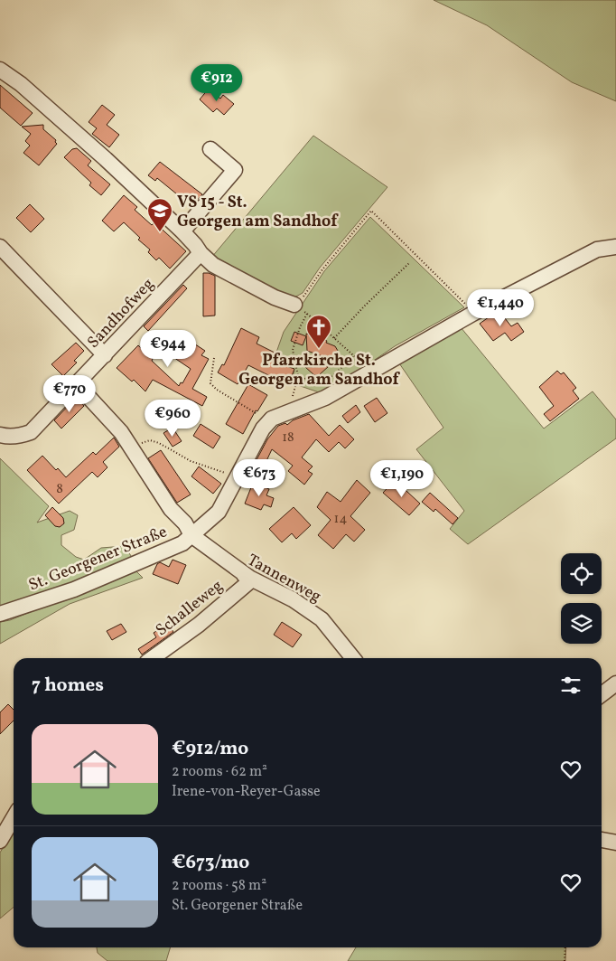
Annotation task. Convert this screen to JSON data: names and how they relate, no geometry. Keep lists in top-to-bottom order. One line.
{"streets":{"street":["Sandhofweg","St. Georgener Straße","Tannenweg","Schalleweg"]},"crossings":[["Sandhofweg","Tannenweg"],["St. Georgener Straße","Tannenweg"],["Tannenweg","Schalleweg"]],"places":{"school or university":["VS 15 - St. Georgen am Sandhof"],"church":["Pfarrkirche St. Georgen am Sandhof"]},"house_numbers":["18","8","14"],"page":{"price":["€912","€1,440","€944","€770","€960","€673","€1,190"],"heading":"7 homes","list":[{"name":"€912/mo","note":"2 rooms · 62 m² · Irene-von-Reyer-Gasse"},{"name":"€673/mo","note":"2 rooms · 58 m² · St. Georgener Straße"}]}}
